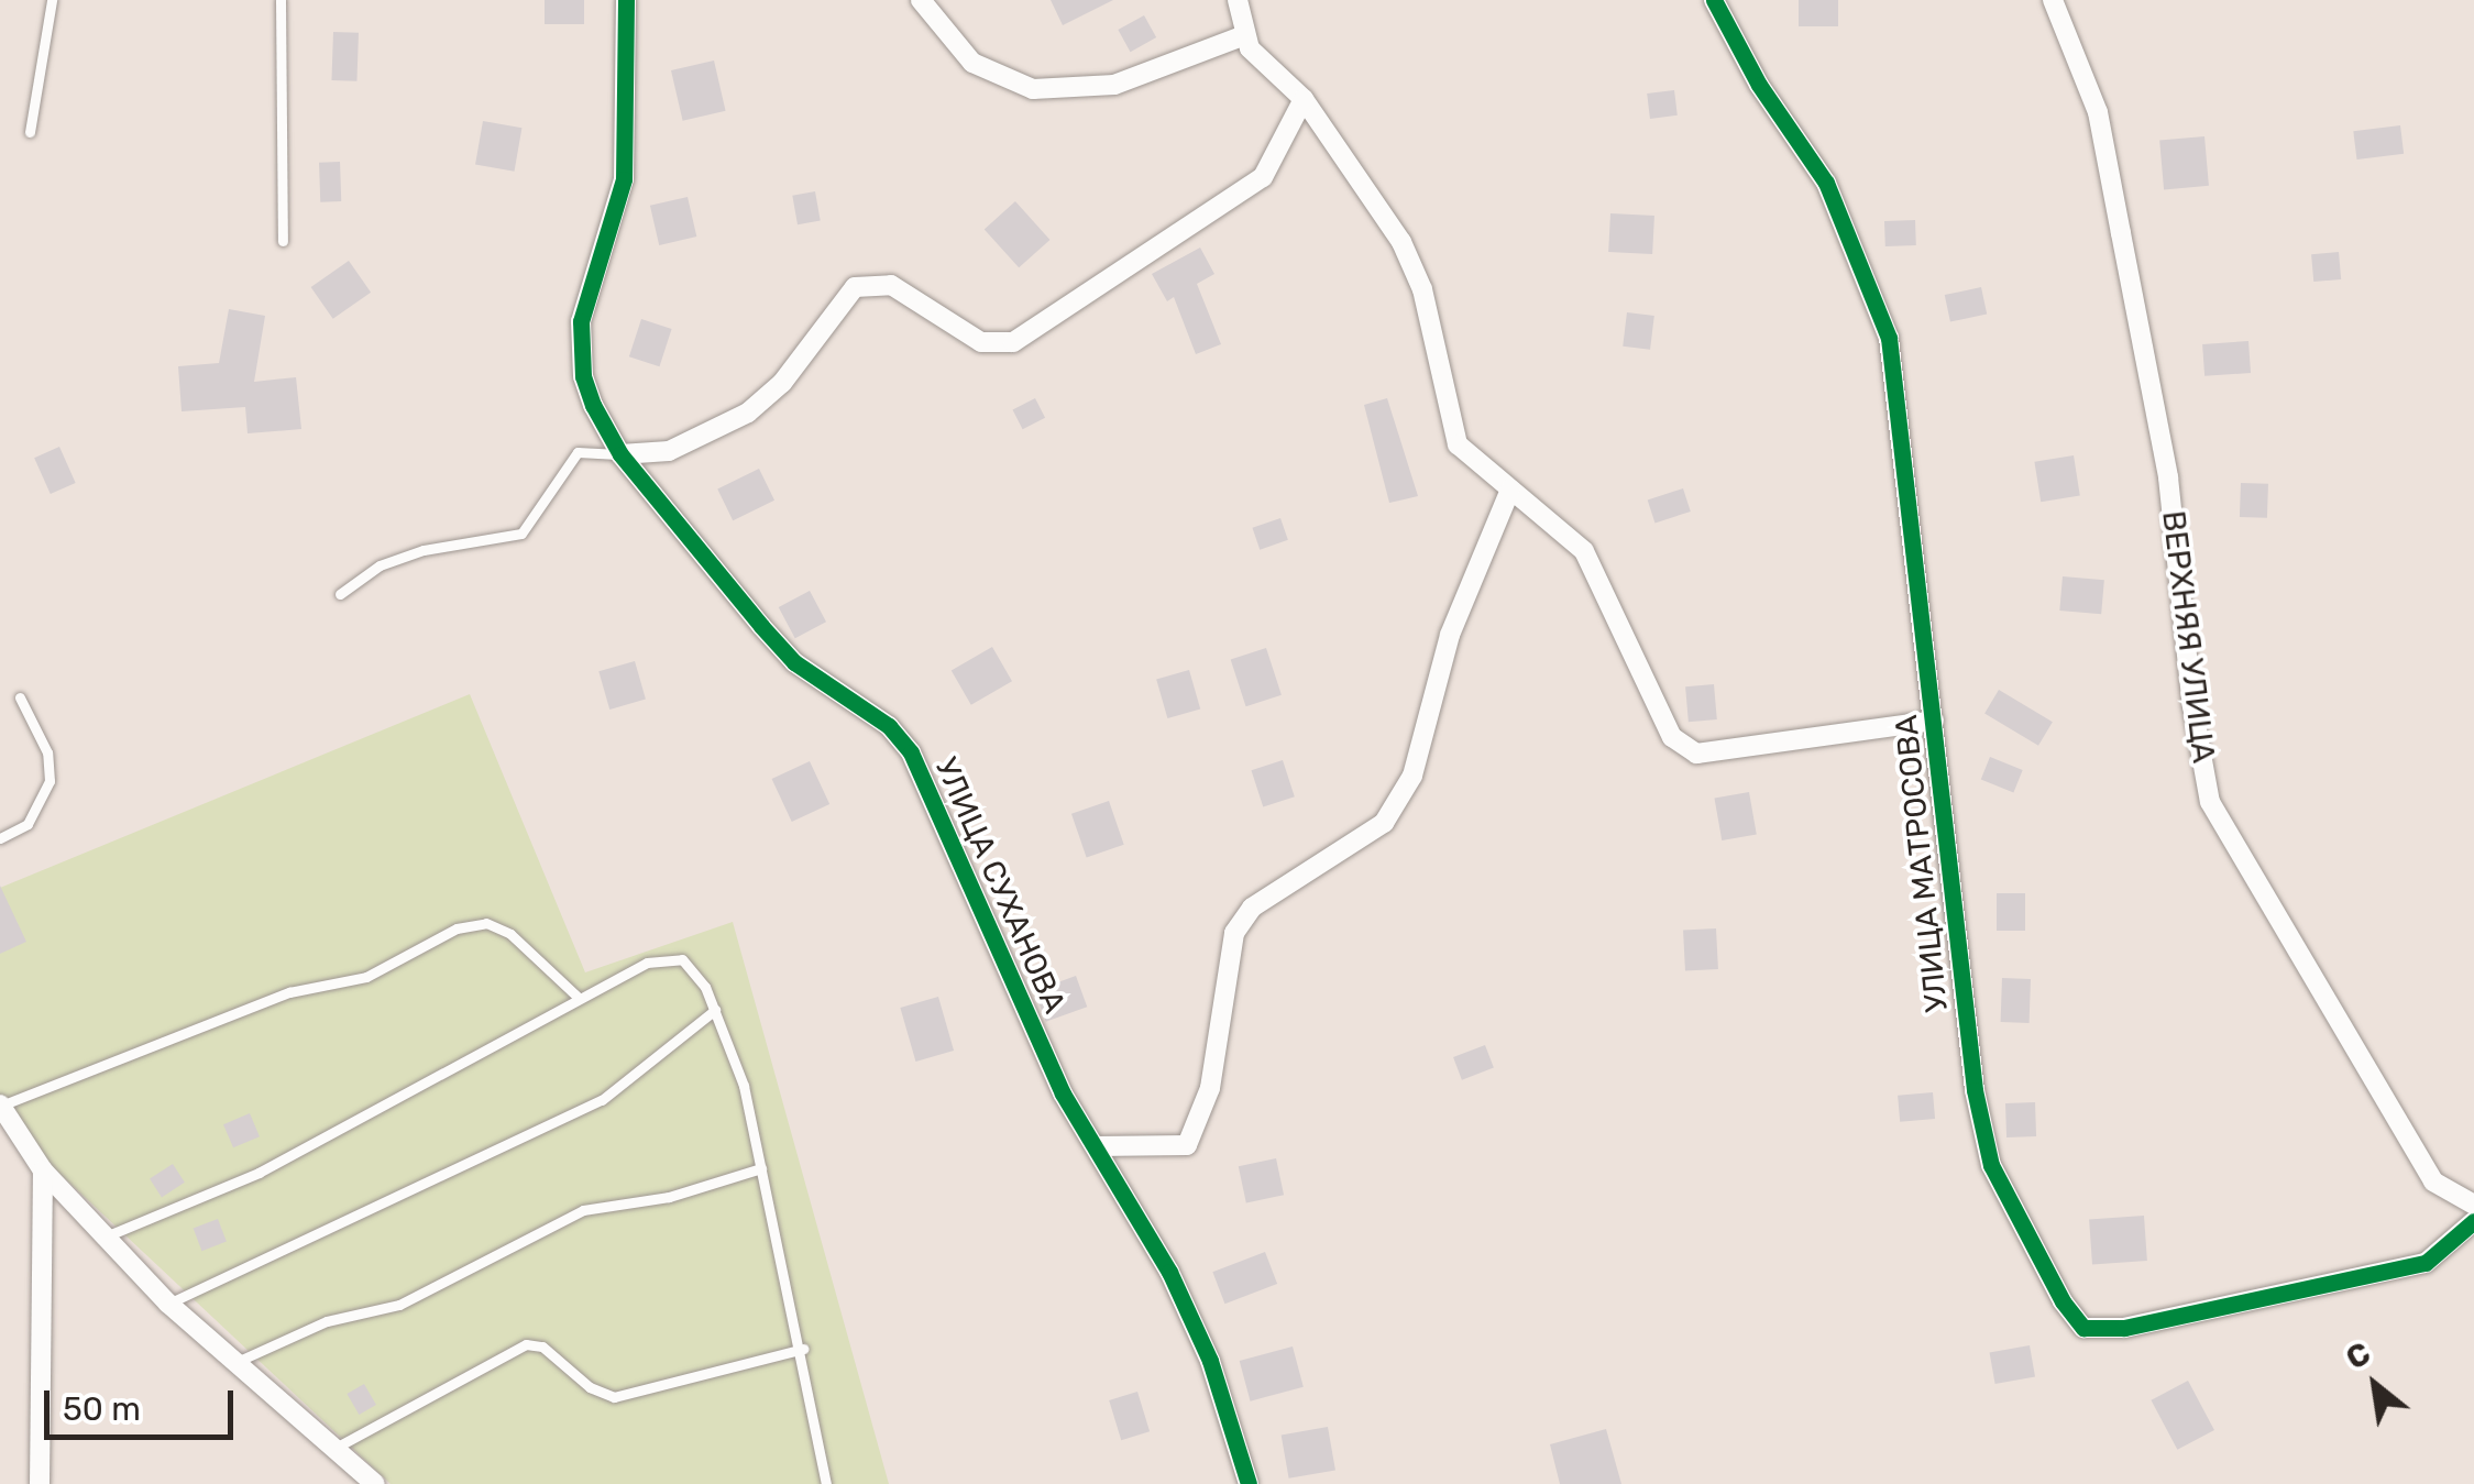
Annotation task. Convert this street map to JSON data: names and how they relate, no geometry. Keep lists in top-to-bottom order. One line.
{"streets":{"street":["ВЕРХНЯЯ УЛИЦА","УЛИЦА МАТРОСОВА","УЛИЦА СУХАНОВА"]},"scale_bar":"50 m","north":"top left"}
